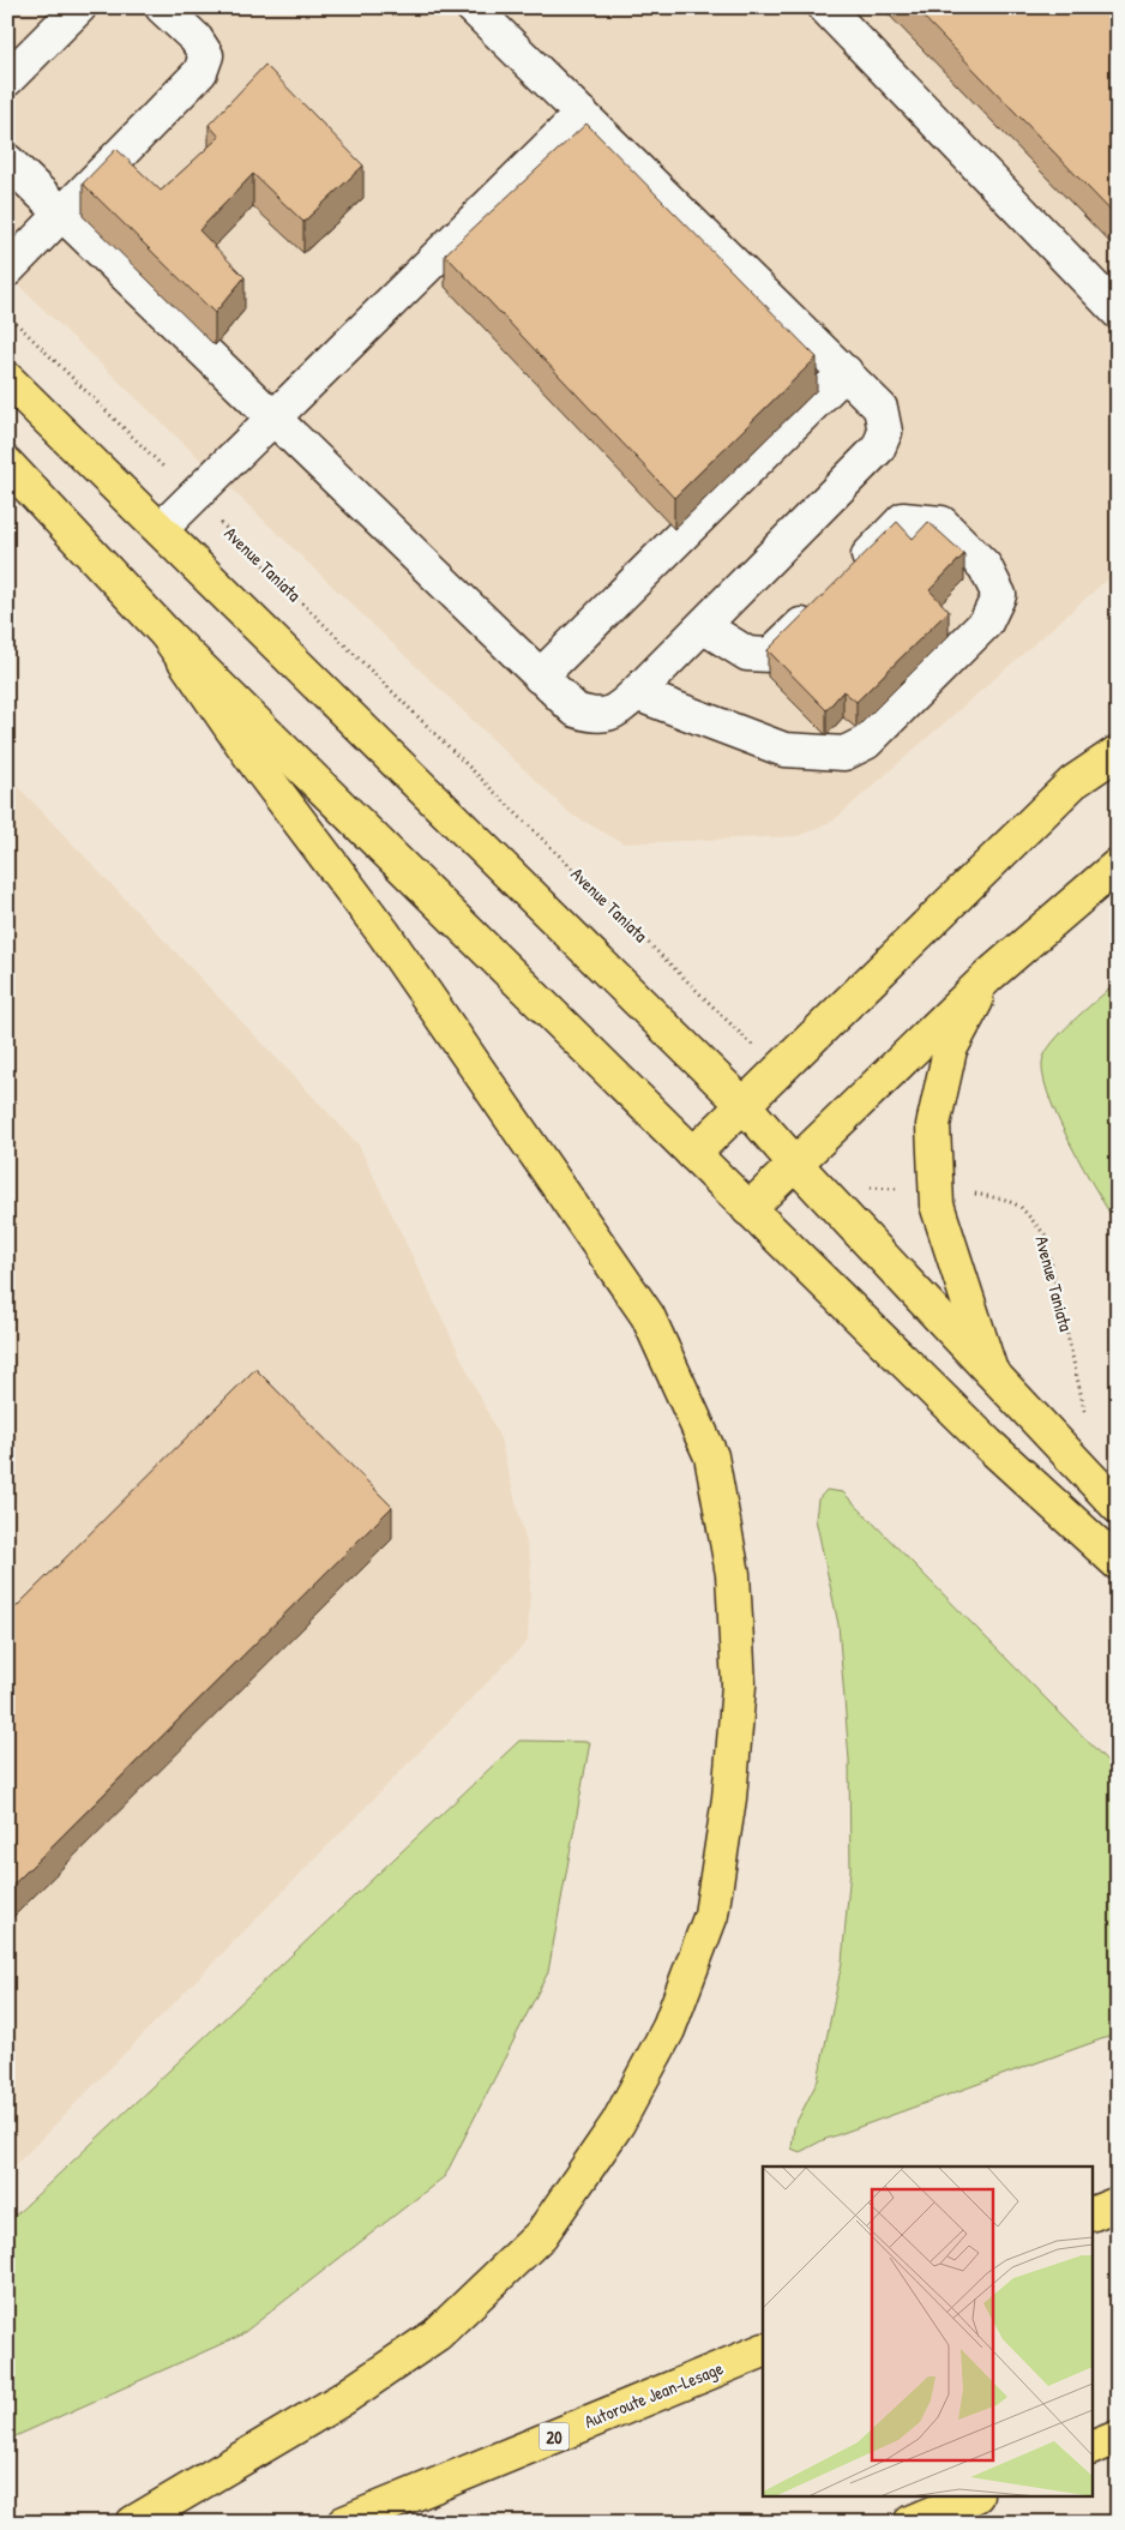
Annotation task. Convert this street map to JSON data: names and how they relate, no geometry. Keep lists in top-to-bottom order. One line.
{"streets":{"main road":["Autoroute Jean-Lesage","20"],"path":["Avenue Taniata"]}}
